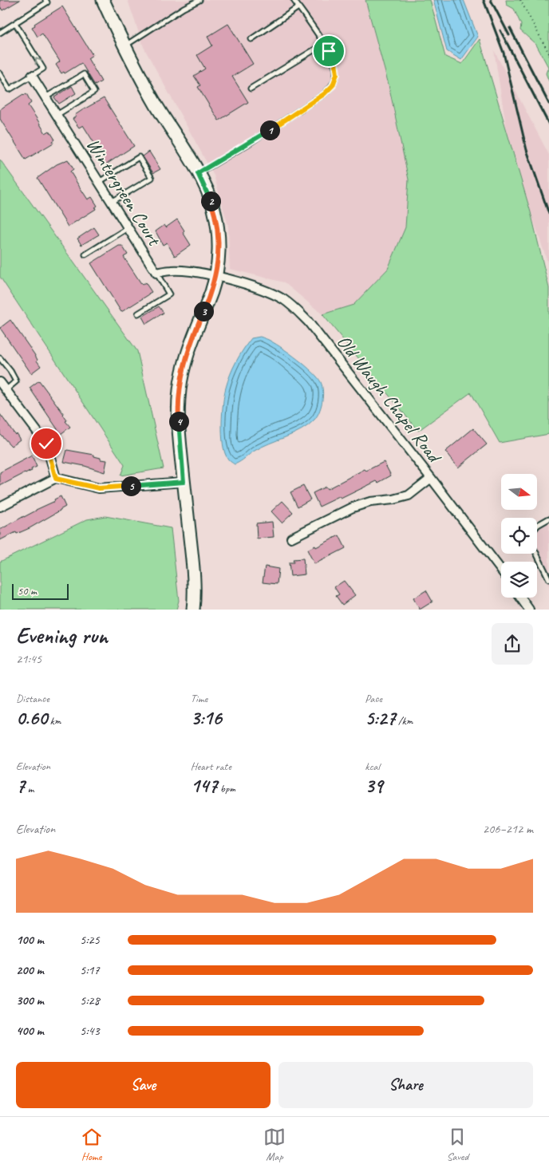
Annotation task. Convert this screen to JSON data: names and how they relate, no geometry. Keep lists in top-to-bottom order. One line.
{"streets":{"street":["Wintergreen Court","Old Waugh Chapel Road"]},"crossings":[["Wintergreen Court","Old Waugh Chapel Road"]],"scale_bar":"50 m","north":"right","page":{"pins":["1","2","3","4","5"],"scale":"50 m","heading":["Evening run","21:45"],"stats":[["Distance","0.60 km"],["Time","3:16"],["Pace","5:27 /km"],["Elevation","7 m"],["Heart rate","147 bpm"],["kcal","39"]],"chart":["Elevation","206–212 m"],"list":[{"name":"100 m","note":"5:25"},{"name":"200 m","note":"5:17"},{"name":"300 m","note":"5:28"},{"name":"400 m","note":"5:43"}],"buttons":["Save","Share"],"tabs":["Home","Map","Saved"]}}
